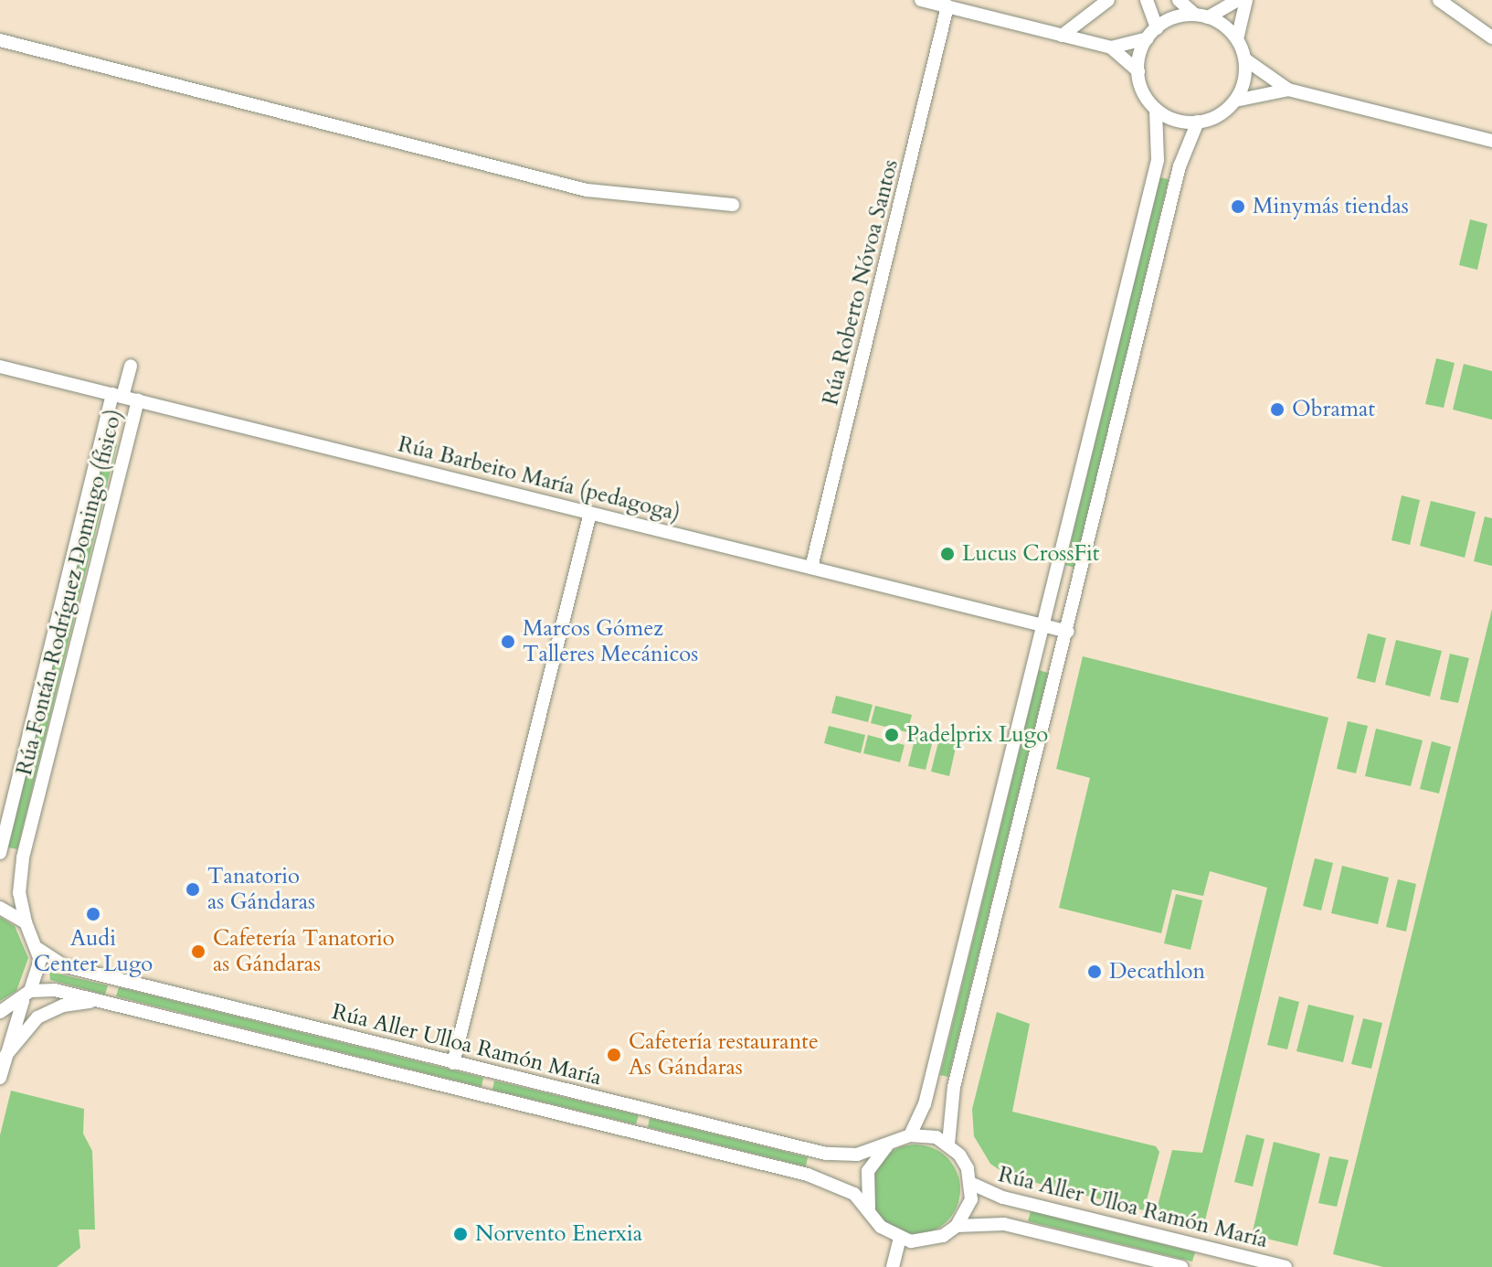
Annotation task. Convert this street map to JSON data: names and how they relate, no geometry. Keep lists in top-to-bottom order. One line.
{"streets":{"street":["Rúa Roberto Nóvoa Santos","Rúa Barbeito María (pedagoga)","Rúa Fontán Rodríguez Domingo (físico)","Rúa Aller Ulloa Ramón María"]},"crossings":[["Rúa Roberto Nóvoa Santos","Rúa Barbeito María (pedagoga)"],["Rúa Barbeito María (pedagoga)","Rúa Fontán Rodríguez Domingo (físico)"]],"places":["Minymás tiendas","Obramat","Lucus CrossFit","Marcos Gómez Talleres Mecánicos","Padelprix Lugo","Tanatorio as Gándaras","Audi Center Lugo","Cafetería Tanatorio as Gándaras","Decathlon","Cafetería restaurante As Gándaras","Norvento Enerxia"]}
